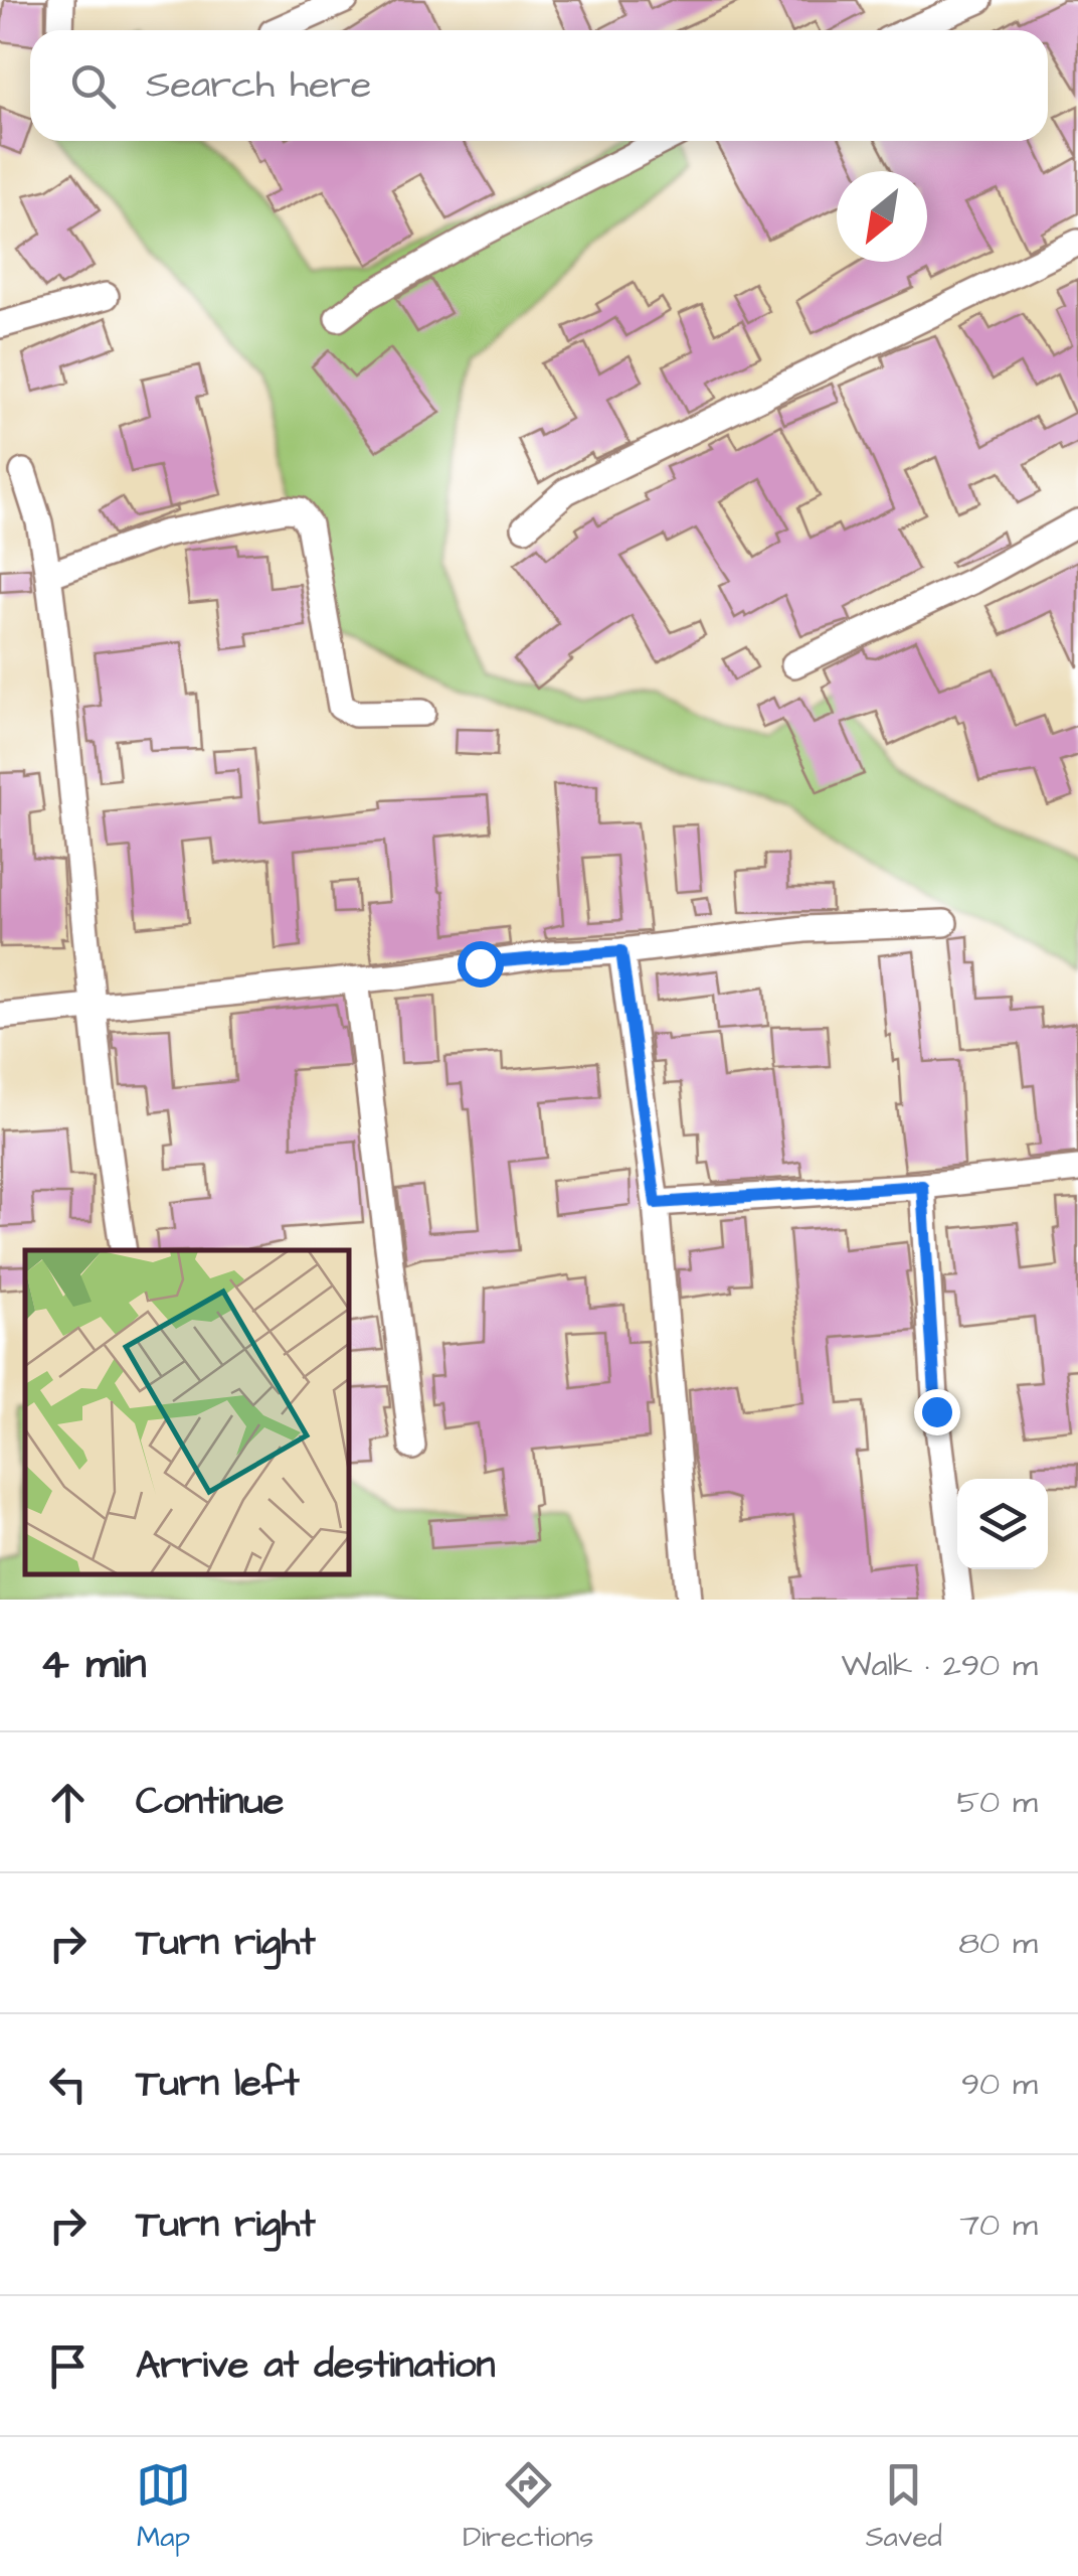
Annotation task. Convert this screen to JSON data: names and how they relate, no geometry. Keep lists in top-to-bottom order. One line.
{"north":"bottom left","page":{"search":"Search here","heading":["4 min","Walk · 290 m"],"list":[["Continue","50 m"],["Turn right","80 m"],["Turn left","90 m"],["Turn right","70 m"],"Arrive at destination"],"nav":["Map","Directions","Saved"]}}
